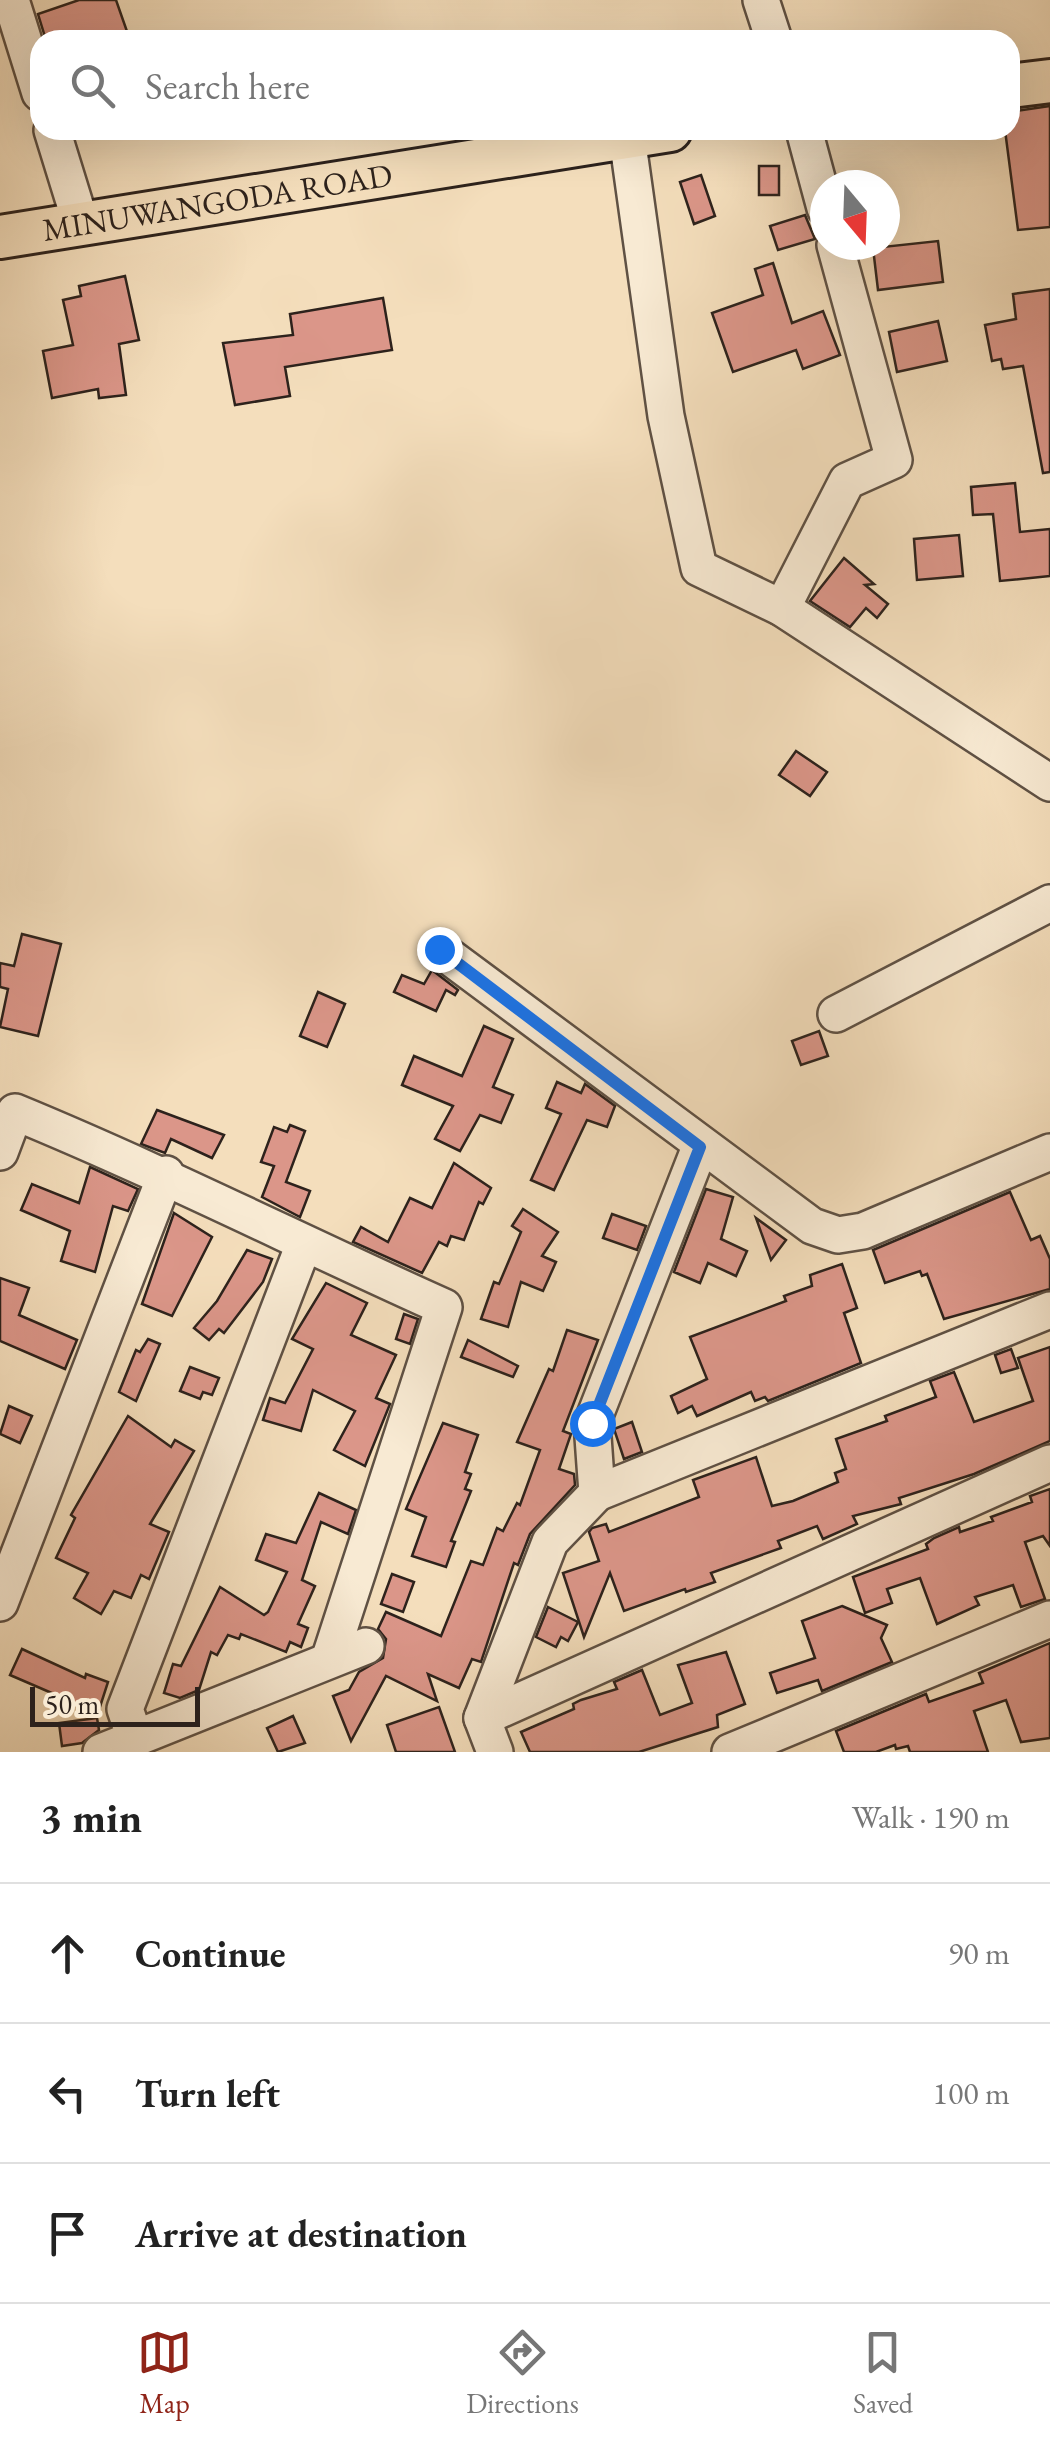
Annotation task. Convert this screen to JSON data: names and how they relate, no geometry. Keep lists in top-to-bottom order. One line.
{"streets":{"main road":["MINUWANGODA ROAD"]},"scale_bar":"50 m","north":"bottom","page":{"search":"Search here","scale":"50 m","heading":["3 min","Walk · 190 m"],"list":[["Continue","90 m"],["Turn left","100 m"],"Arrive at destination"],"nav":["Map","Directions","Saved"]}}
